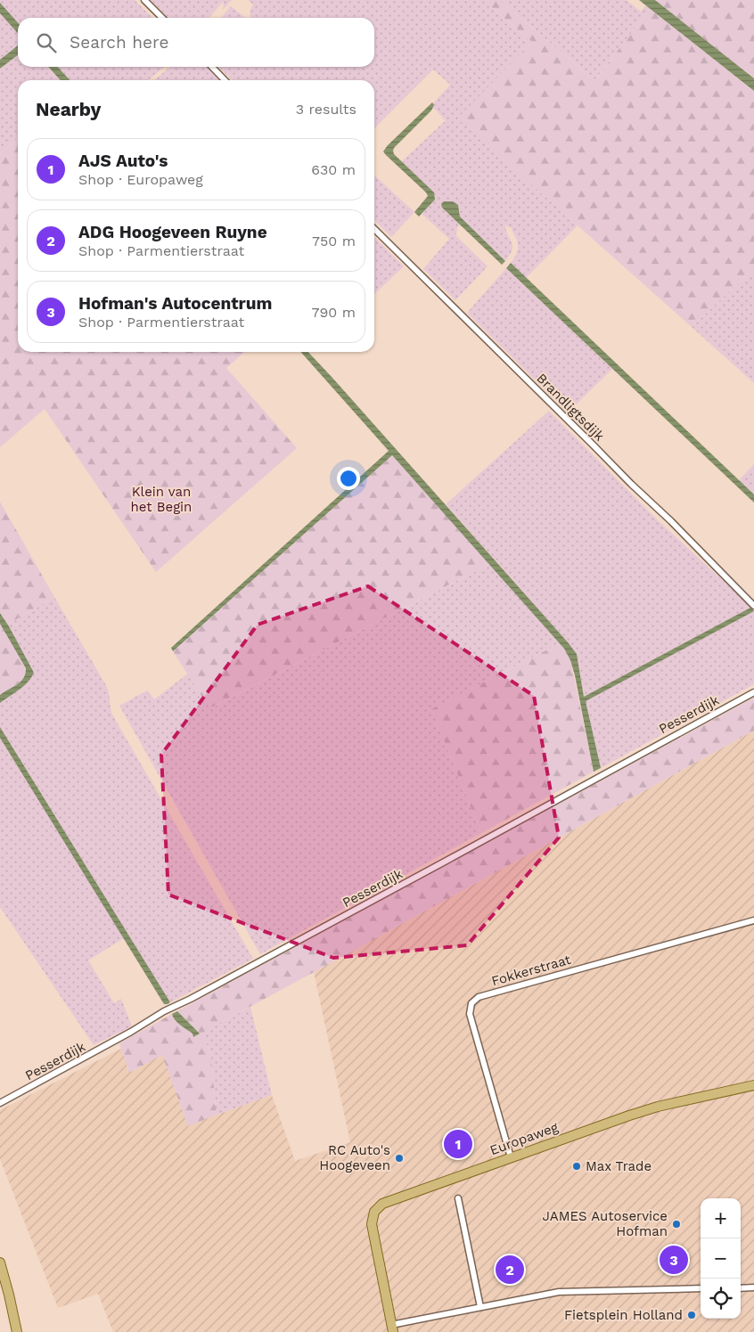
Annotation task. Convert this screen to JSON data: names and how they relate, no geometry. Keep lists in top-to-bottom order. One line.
{"streets":{"main road":["Europaweg"],"street":["Brandligtsdijk","Pesserdijk","Fokkerstraat"]},"crossings":[["Fokkerstraat","Europaweg"]],"parks":["Klein van het Begin"],"places":["RC Auto's Hoogeveen","Max Trade","JAMES Autoservice Hofman","Fietsplein Holland"],"page":{"search":"Search here","heading":["Nearby","3 results"],"list":[{"mark":"1","name":"AJS Auto's","note":"Shop · Europaweg","value":"630 m"},{"mark":"2","name":"ADG Hoogeveen Ruyne","note":"Shop · Parmentierstraat","value":"750 m"},{"mark":"3","name":"Hofman's Autocentrum","note":"Shop · Parmentierstraat","value":"790 m"}],"pins":["1","3","2"],"map_buttons":["+","−"]}}
